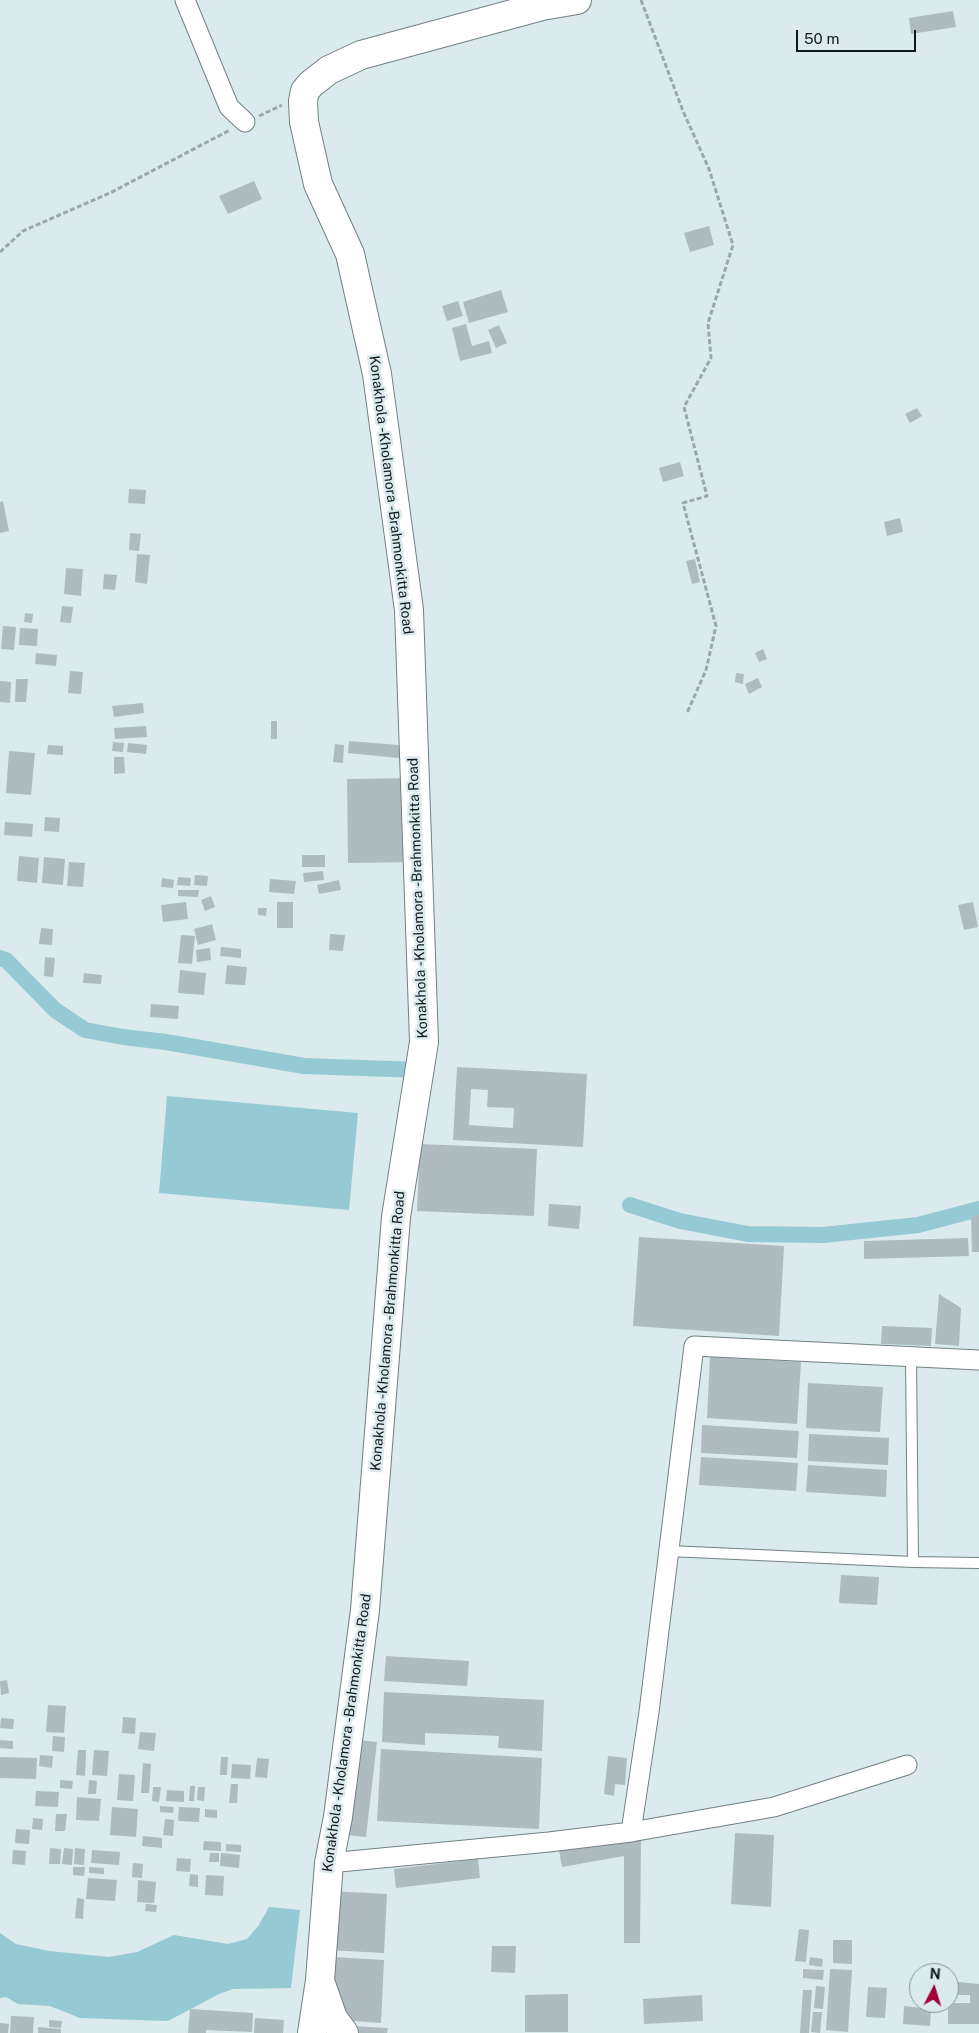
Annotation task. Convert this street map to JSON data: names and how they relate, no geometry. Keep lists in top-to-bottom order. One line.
{"streets":{"main road":["Konakhola -Kholamora -Brahmonkitta Road"]},"scale_bar":"50 m","north":"top"}
